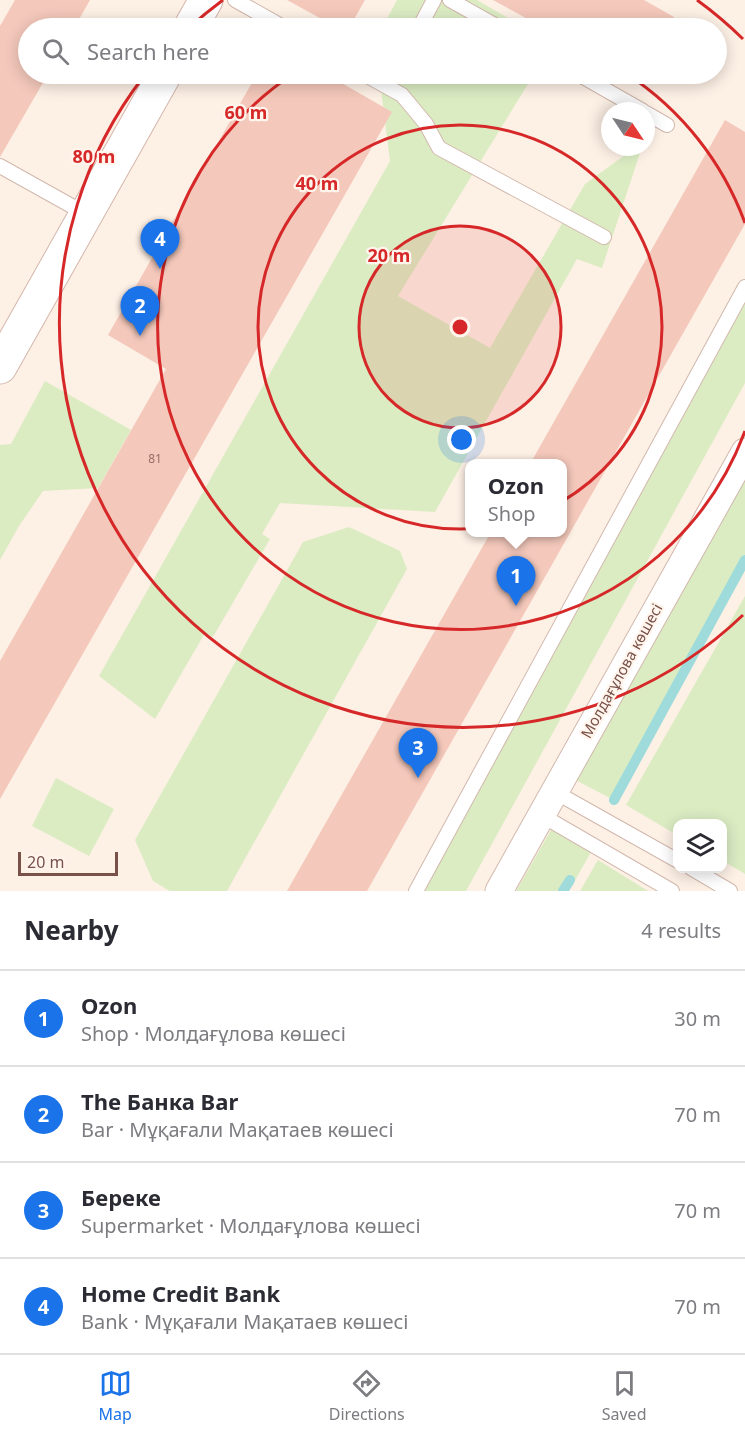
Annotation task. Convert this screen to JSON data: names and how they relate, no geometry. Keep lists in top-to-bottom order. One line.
{"streets":{"street":["Молдағұлова көшесі"]},"house_numbers":["81"],"scale_bar":"20 m","north":"bottom right","page":{"search":"Search here","pins":["4","2","1","3"],"popup":["Ozon","Shop"],"scale":"20 m","heading":["Nearby","4 results"],"list":[{"mark":"1","name":"Ozon","note":"Shop · Молдағұлова көшесі","value":"30 m"},{"mark":"2","name":"The Банка Bar","note":"Bar · Мұқағали Мақатаев көшесі","value":"70 m"},{"mark":"3","name":"Береке","note":"Supermarket · Молдағұлова көшесі","value":"70 m"},{"mark":"4","name":"Home Credit Bank","note":"Bank · Мұқағали Мақатаев көшесі","value":"70 m"}],"nav":["Map","Directions","Saved"]},"rings":["60 m","80 m","40 m","20 m"]}
